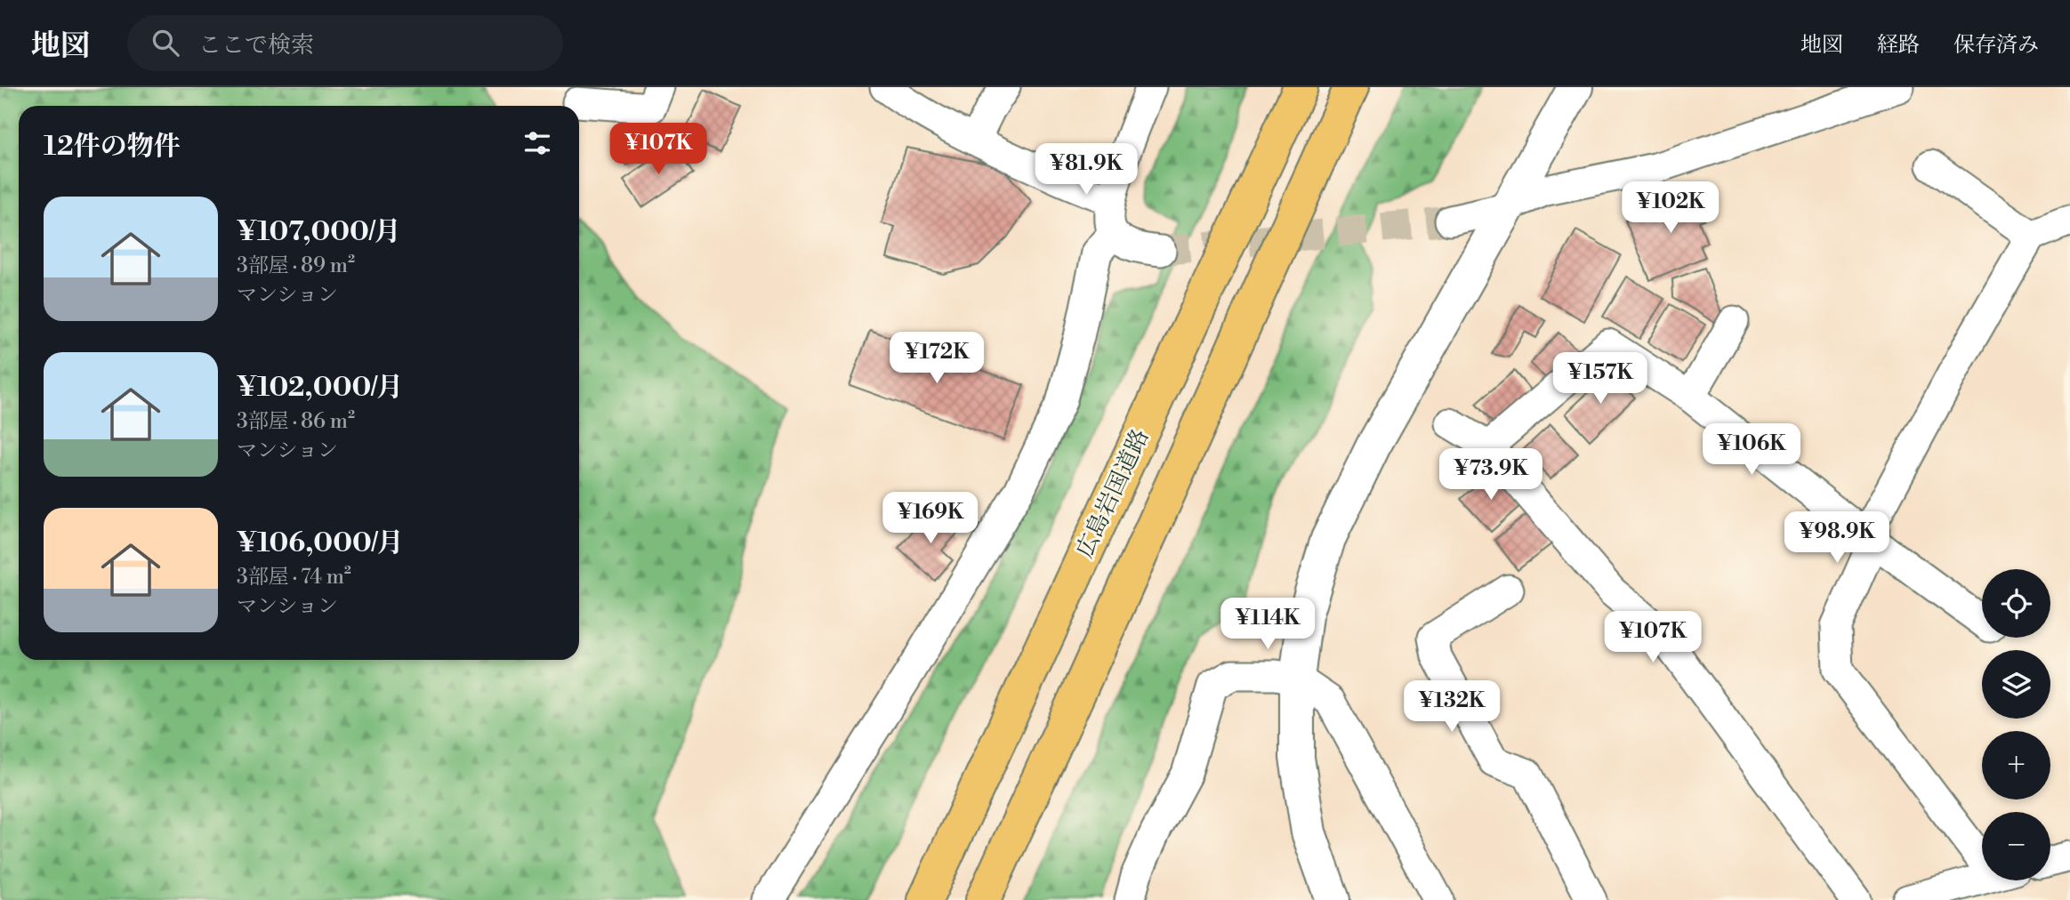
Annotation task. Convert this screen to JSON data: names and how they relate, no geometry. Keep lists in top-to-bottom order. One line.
{"streets":{"highway":["広島岩国道路"]},"page":{"header":"地図","search":"ここで検索","nav":["地図","経路","保存済み"],"heading":"12件の物件","price":["¥107K","¥81.9K","¥102K","¥172K","¥157K","¥106K","¥73.9K","¥169K","¥98.9K","¥114K","¥107K","¥132K"],"list":[{"name":"¥107,000/月","note":"3部屋 · 89 m² · マンション"},{"name":"¥102,000/月","note":"3部屋 · 86 m² · マンション"},{"name":"¥106,000/月","note":"3部屋 · 74 m² · マンション"}],"map_buttons":["+","−"]}}
